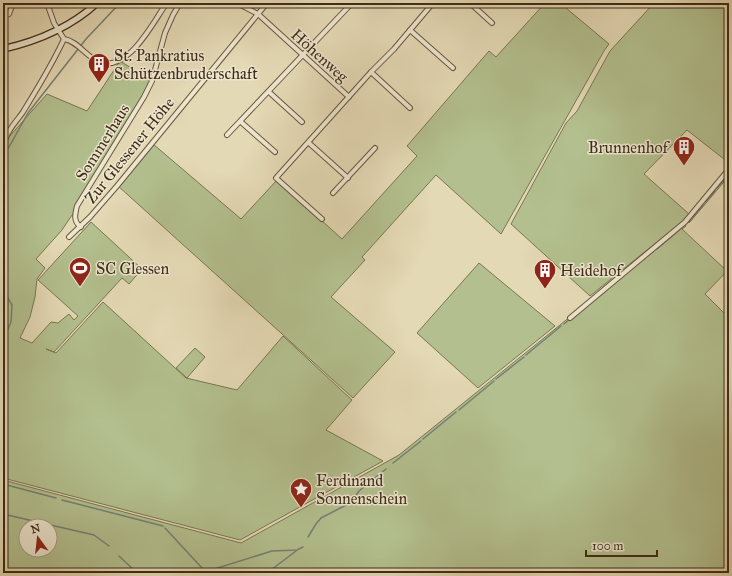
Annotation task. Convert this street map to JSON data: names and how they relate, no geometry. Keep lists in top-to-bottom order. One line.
{"streets":{"street":["Höhenweg","Sommerhaus","Zur Glessener Höhe"]},"crossings":[["Höhenweg","Zur Glessener Höhe"],["Sommerhaus","Zur Glessener Höhe"]],"places":{"building":["St. Pankratius Schützenbruderschaft","Brunnenhof","Heidehof"],"sports":["SC Glessen"],"place":["Ferdinand Sonnenschein"]},"scale_bar":"100 m","north":"top"}
